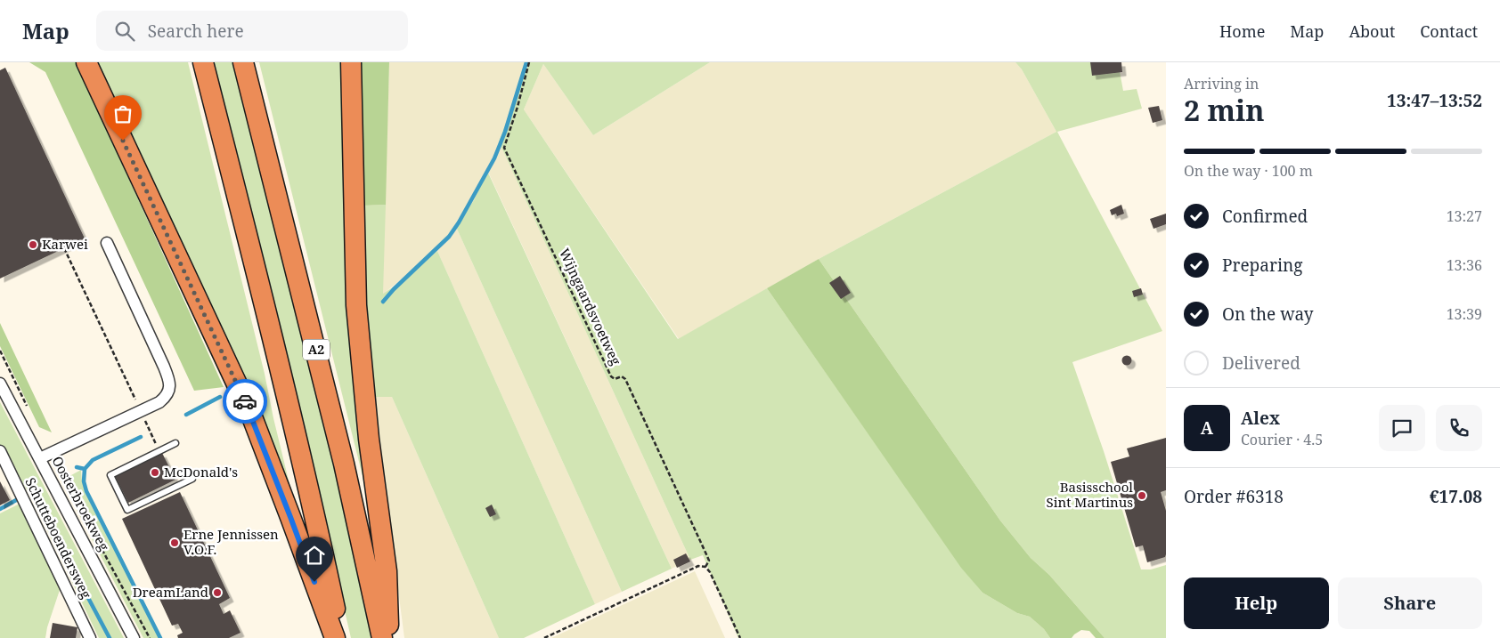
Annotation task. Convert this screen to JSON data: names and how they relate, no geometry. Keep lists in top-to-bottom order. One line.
{"streets":{"highway":["A2"],"street":["Oosterbroekweg","Schutteboendersweg"],"path":["Wijngaardsvoetweg"]},"places":["Karwei","McDonald's","Basisschool Sint Martinus","Erne Jennissen V.O.F.","DreamLand"],"page":{"header":"Map","search":"Search here","nav":["Home","Map","About","Contact"],"heading":["2 min","Arriving in","13:47–13:52"],"panel":["Alex","Courier · 4.5","Order #6318","€17.08"],"bar":"On the way · 100 m","list":[["Confirmed","13:27"],["Preparing","13:36"],["On the way","13:39"],"Delivered"],"round":"A","buttons":["Help","Share"]}}
